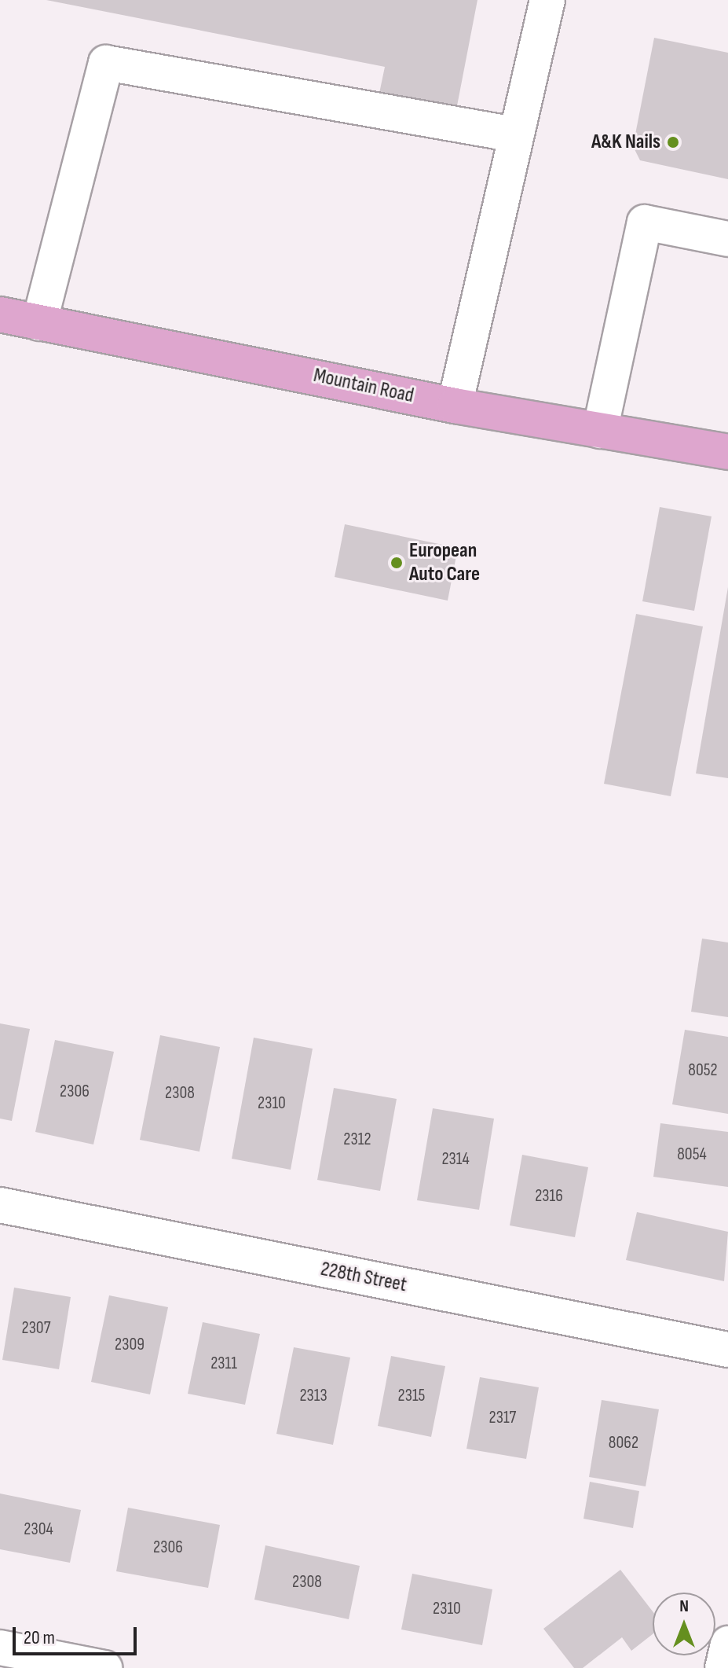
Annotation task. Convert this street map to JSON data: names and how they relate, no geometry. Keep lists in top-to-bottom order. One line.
{"streets":{"main road":["Mountain Road"],"street":["228th Street"]},"places":["A&K Nails","European Auto Care"],"house_numbers":["8052","2306","2308","2310","2312","8054","2314","2316","2307","2309","2311","2313","2315","2317","8062","2304","2306","2308","2310"],"scale_bar":"20 m","north":"top"}
